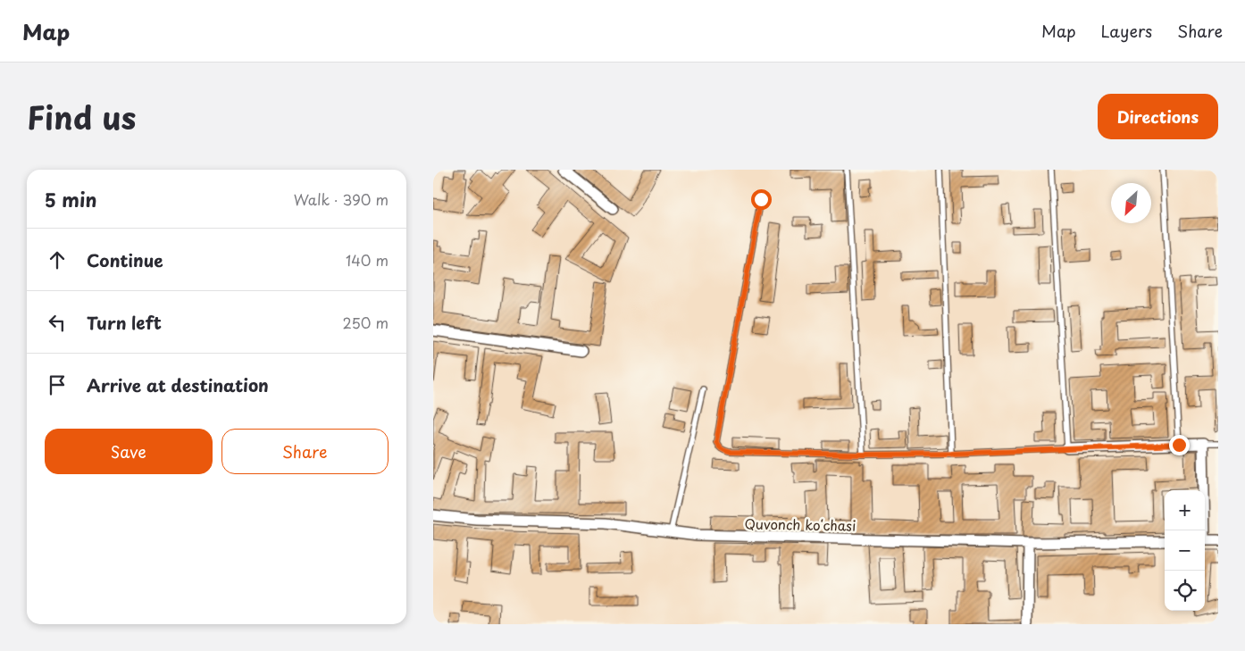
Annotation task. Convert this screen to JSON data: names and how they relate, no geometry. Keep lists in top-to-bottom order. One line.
{"streets":{"street":["Quvonch koʻchasi"]},"north":"bottom left","page":{"header":"Map","nav":["Map","Layers","Share"],"title":"Find us","buttons":["Directions",["Save","Share"]],"heading":["5 min","Walk · 390 m"],"list":[["Continue","140 m"],["Turn left","250 m"],"Arrive at destination"],"map_buttons":["+","−"]}}
